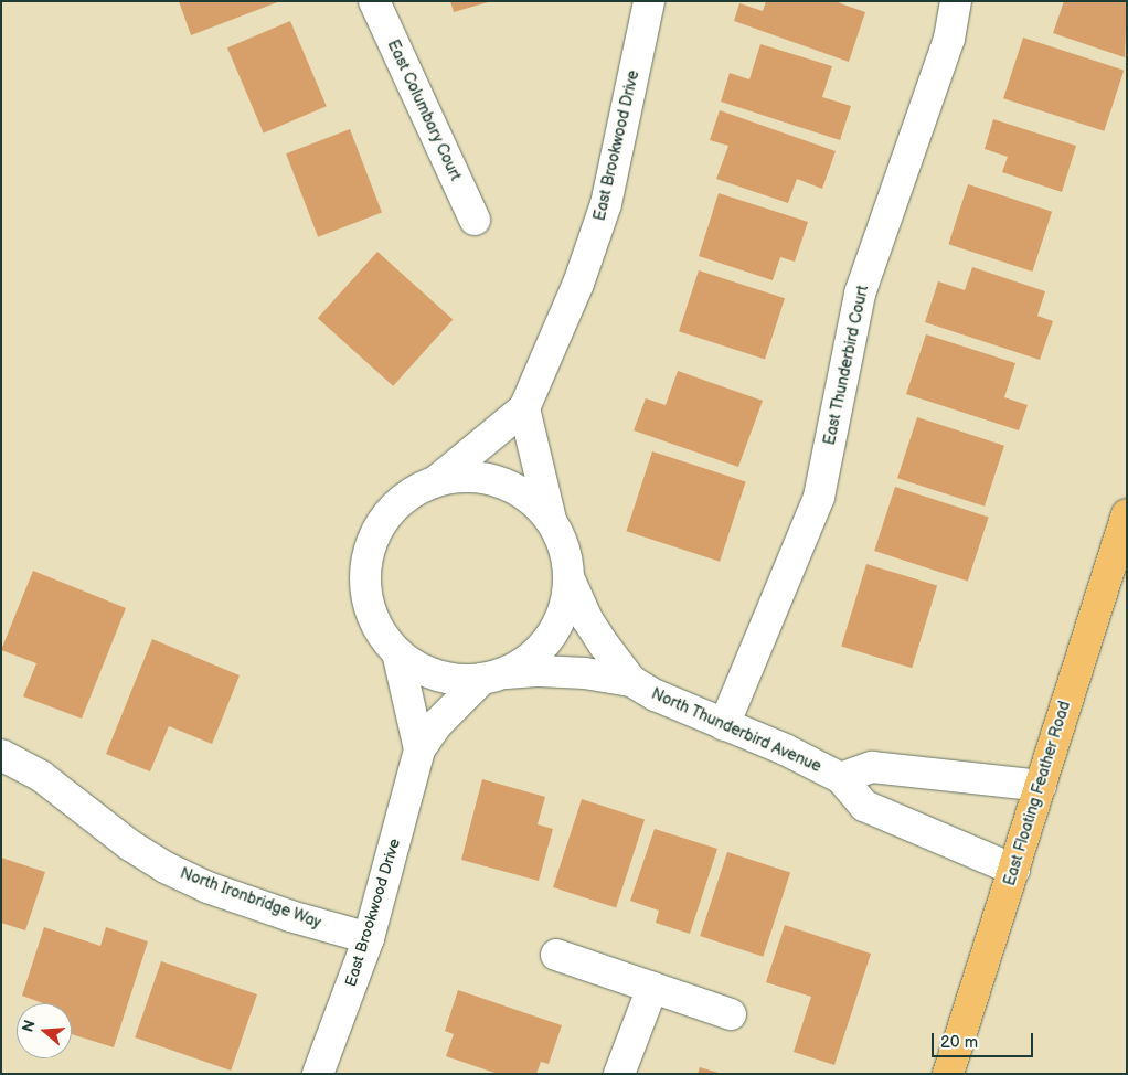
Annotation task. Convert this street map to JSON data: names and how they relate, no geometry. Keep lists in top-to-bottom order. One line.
{"streets":{"main road":["East Floating Feather Road"],"street":["East Columbary Court","East Brookwood Drive","East Thunderbird Court","North Thunderbird Avenue","North Ironbridge Way"]},"crossings":[["East Brookwood Drive","North Thunderbird Avenue"],["East Brookwood Drive","North Ironbridge Way"],["East Thunderbird Court","North Thunderbird Avenue"],["North Thunderbird Avenue","East Floating Feather Road"]],"scale_bar":"20 m","north":"left"}
